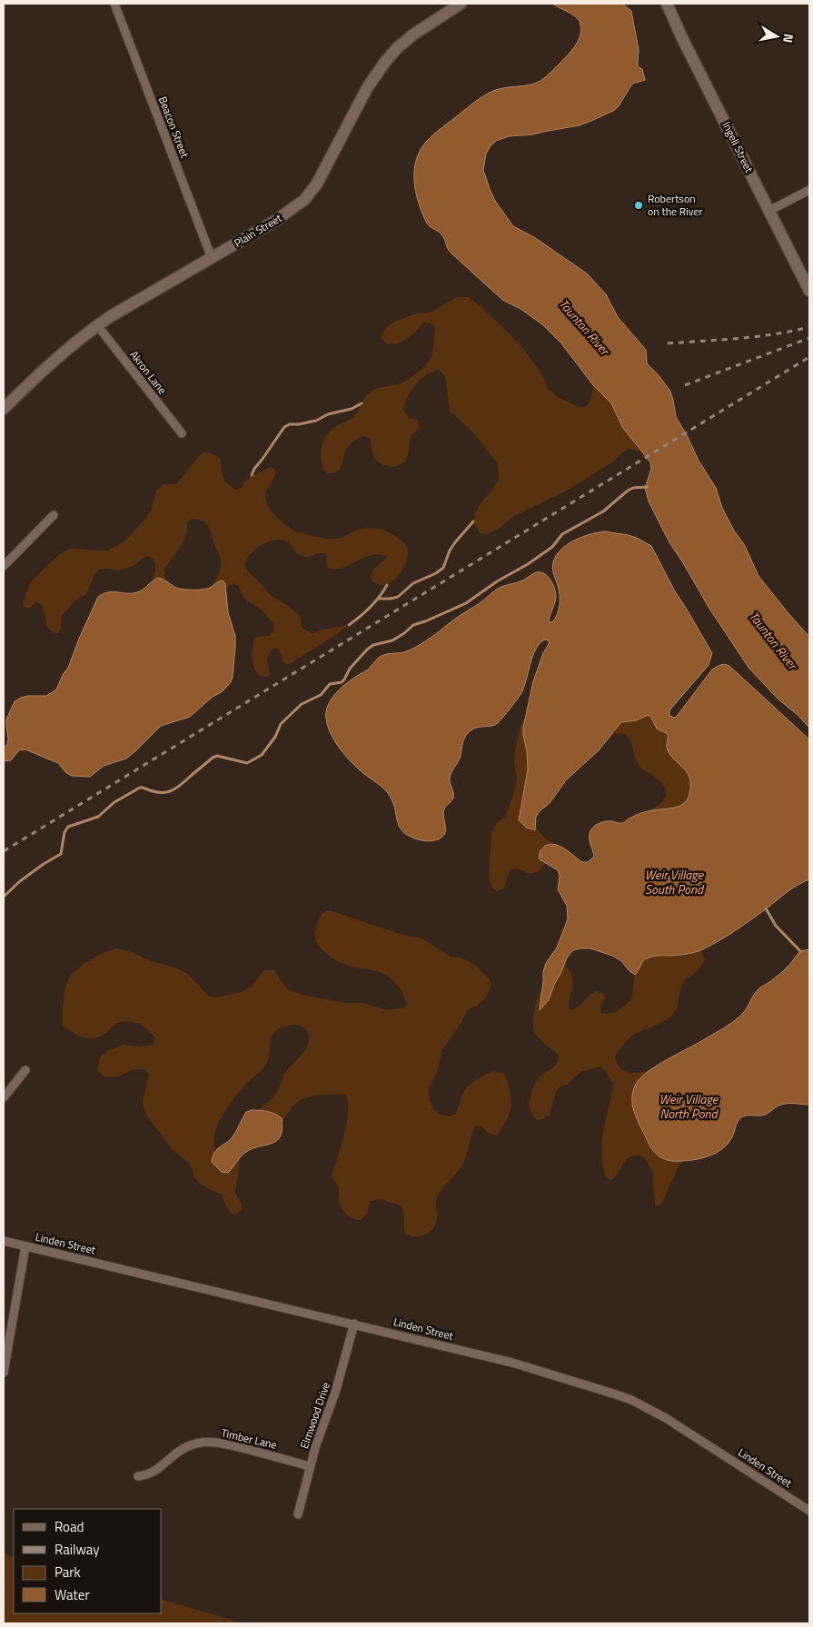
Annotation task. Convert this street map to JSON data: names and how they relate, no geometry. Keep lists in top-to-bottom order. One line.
{"streets":{"main road":["Ingell Street","Plain Street"],"street":["Beacon Street","Akron Lane","Linden Street","Elmwood Drive","Timber Lane"]},"crossings":[["Beacon Street","Plain Street"],["Plain Street","Akron Lane"],["Linden Street","Elmwood Drive"],["Elmwood Drive","Timber Lane"]],"water":["Taunton River","Weir Village South Pond","Weir Village North Pond"],"places":["Robertson on the River"],"legend":["Road","Railway","Park","Water"],"north":"right"}
